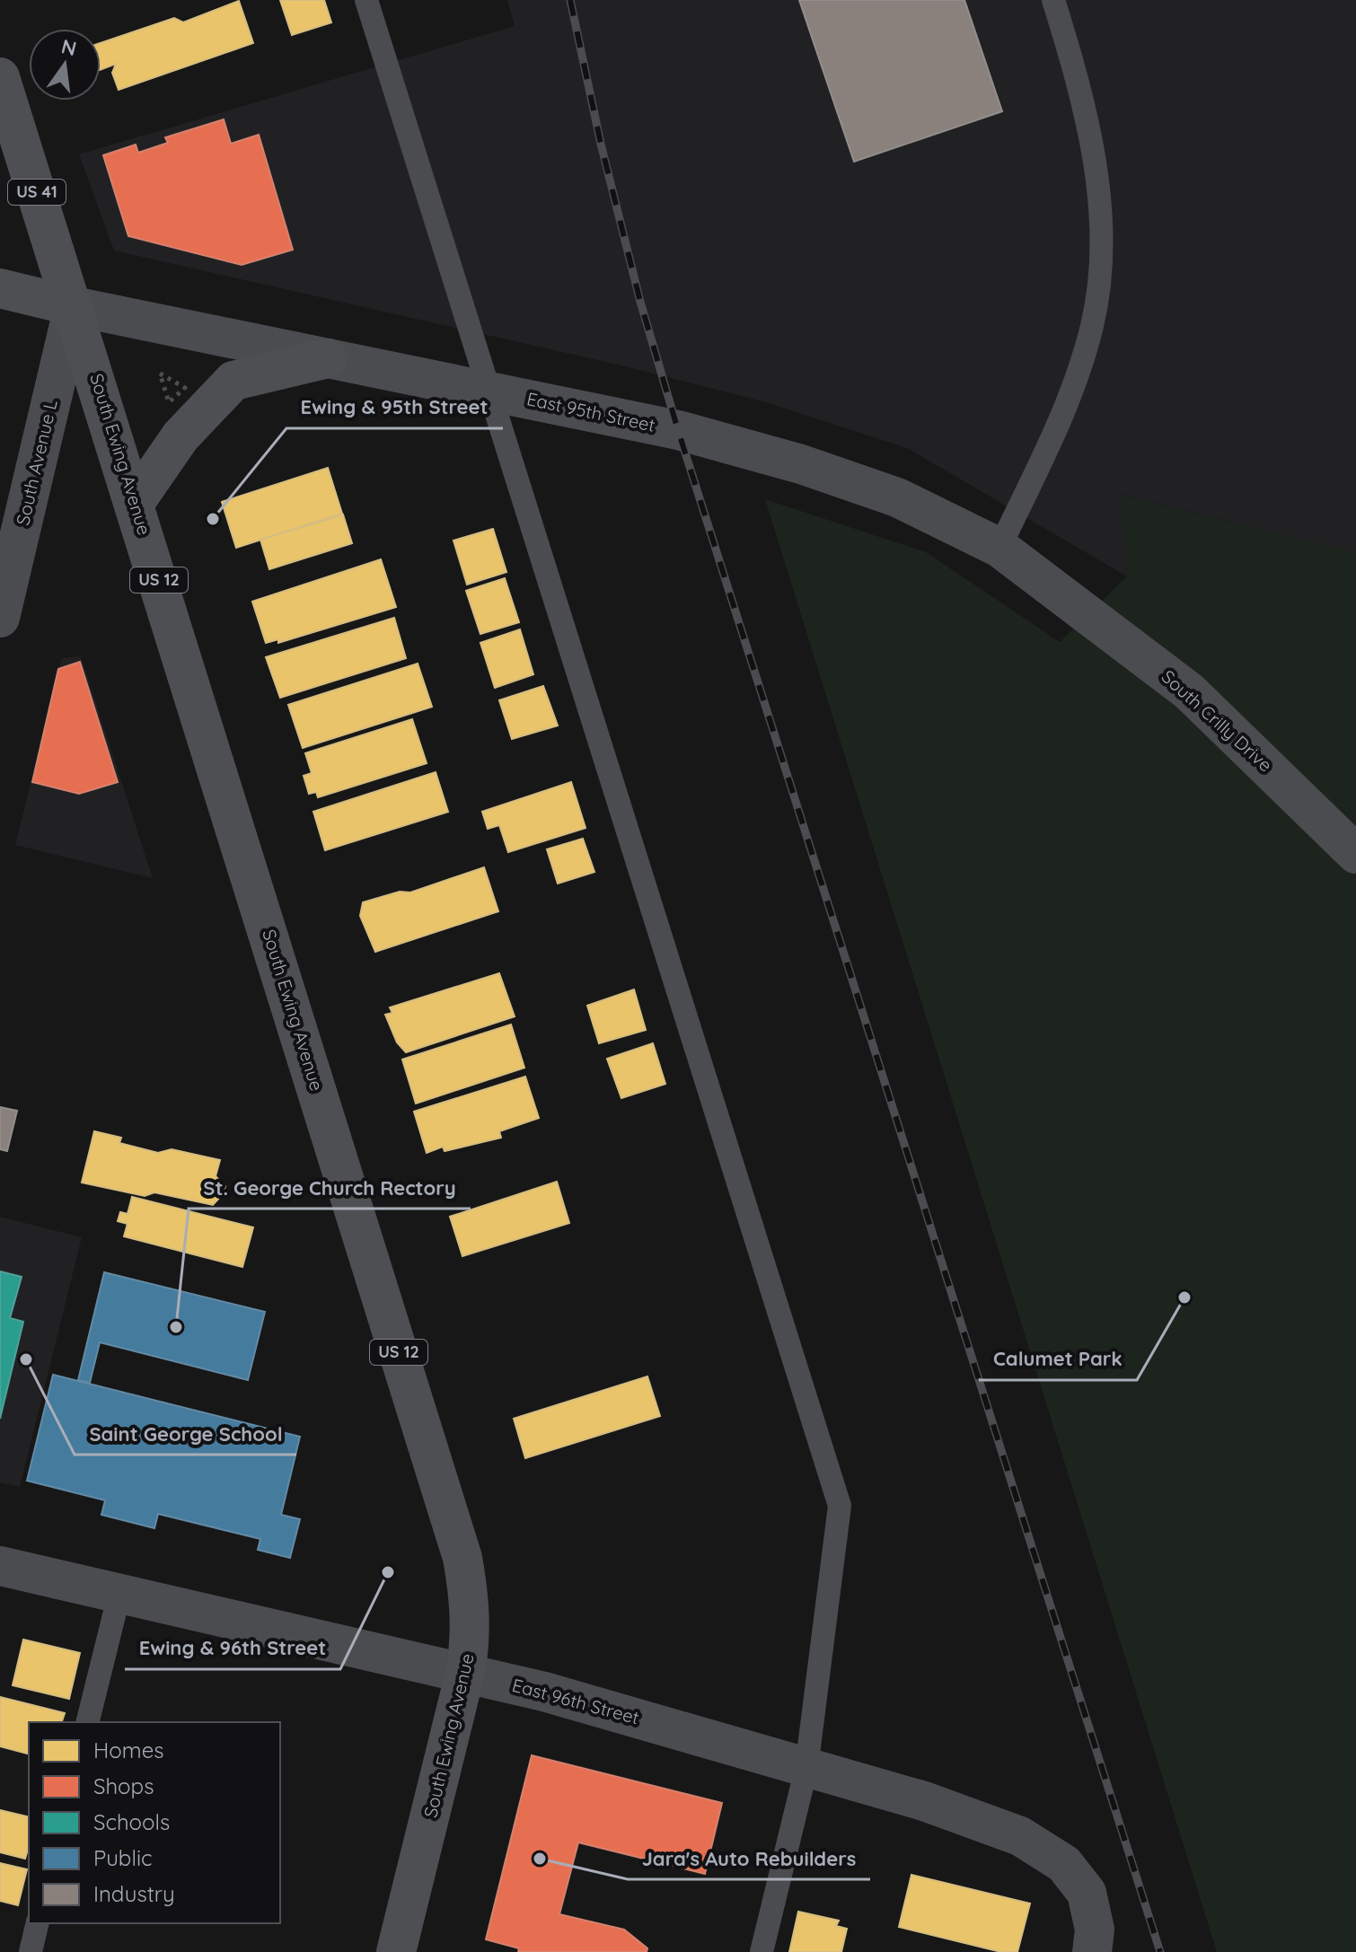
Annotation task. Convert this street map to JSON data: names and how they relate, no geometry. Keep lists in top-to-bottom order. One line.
{"streets":{"main road":["US 41","East 95th Street","South Ewing Avenue","US 12"],"street":["South Avenue L","South Crilly Drive","East 96th Street"]},"crossings":[["East 95th Street","South Ewing Avenue"],["East 95th Street","South Avenue L"],["East 95th Street","South Crilly Drive"],["South Ewing Avenue","South Avenue L"],["South Ewing Avenue","East 96th Street"]],"places":["Ewing & 95th Street","Calumet Park","St. George Church Rectory","Saint George School","Ewing & 96th Street","Jara's Auto Rebuilders"],"legend":["Homes","Shops","Schools","Public","Industry"],"north":"top"}
